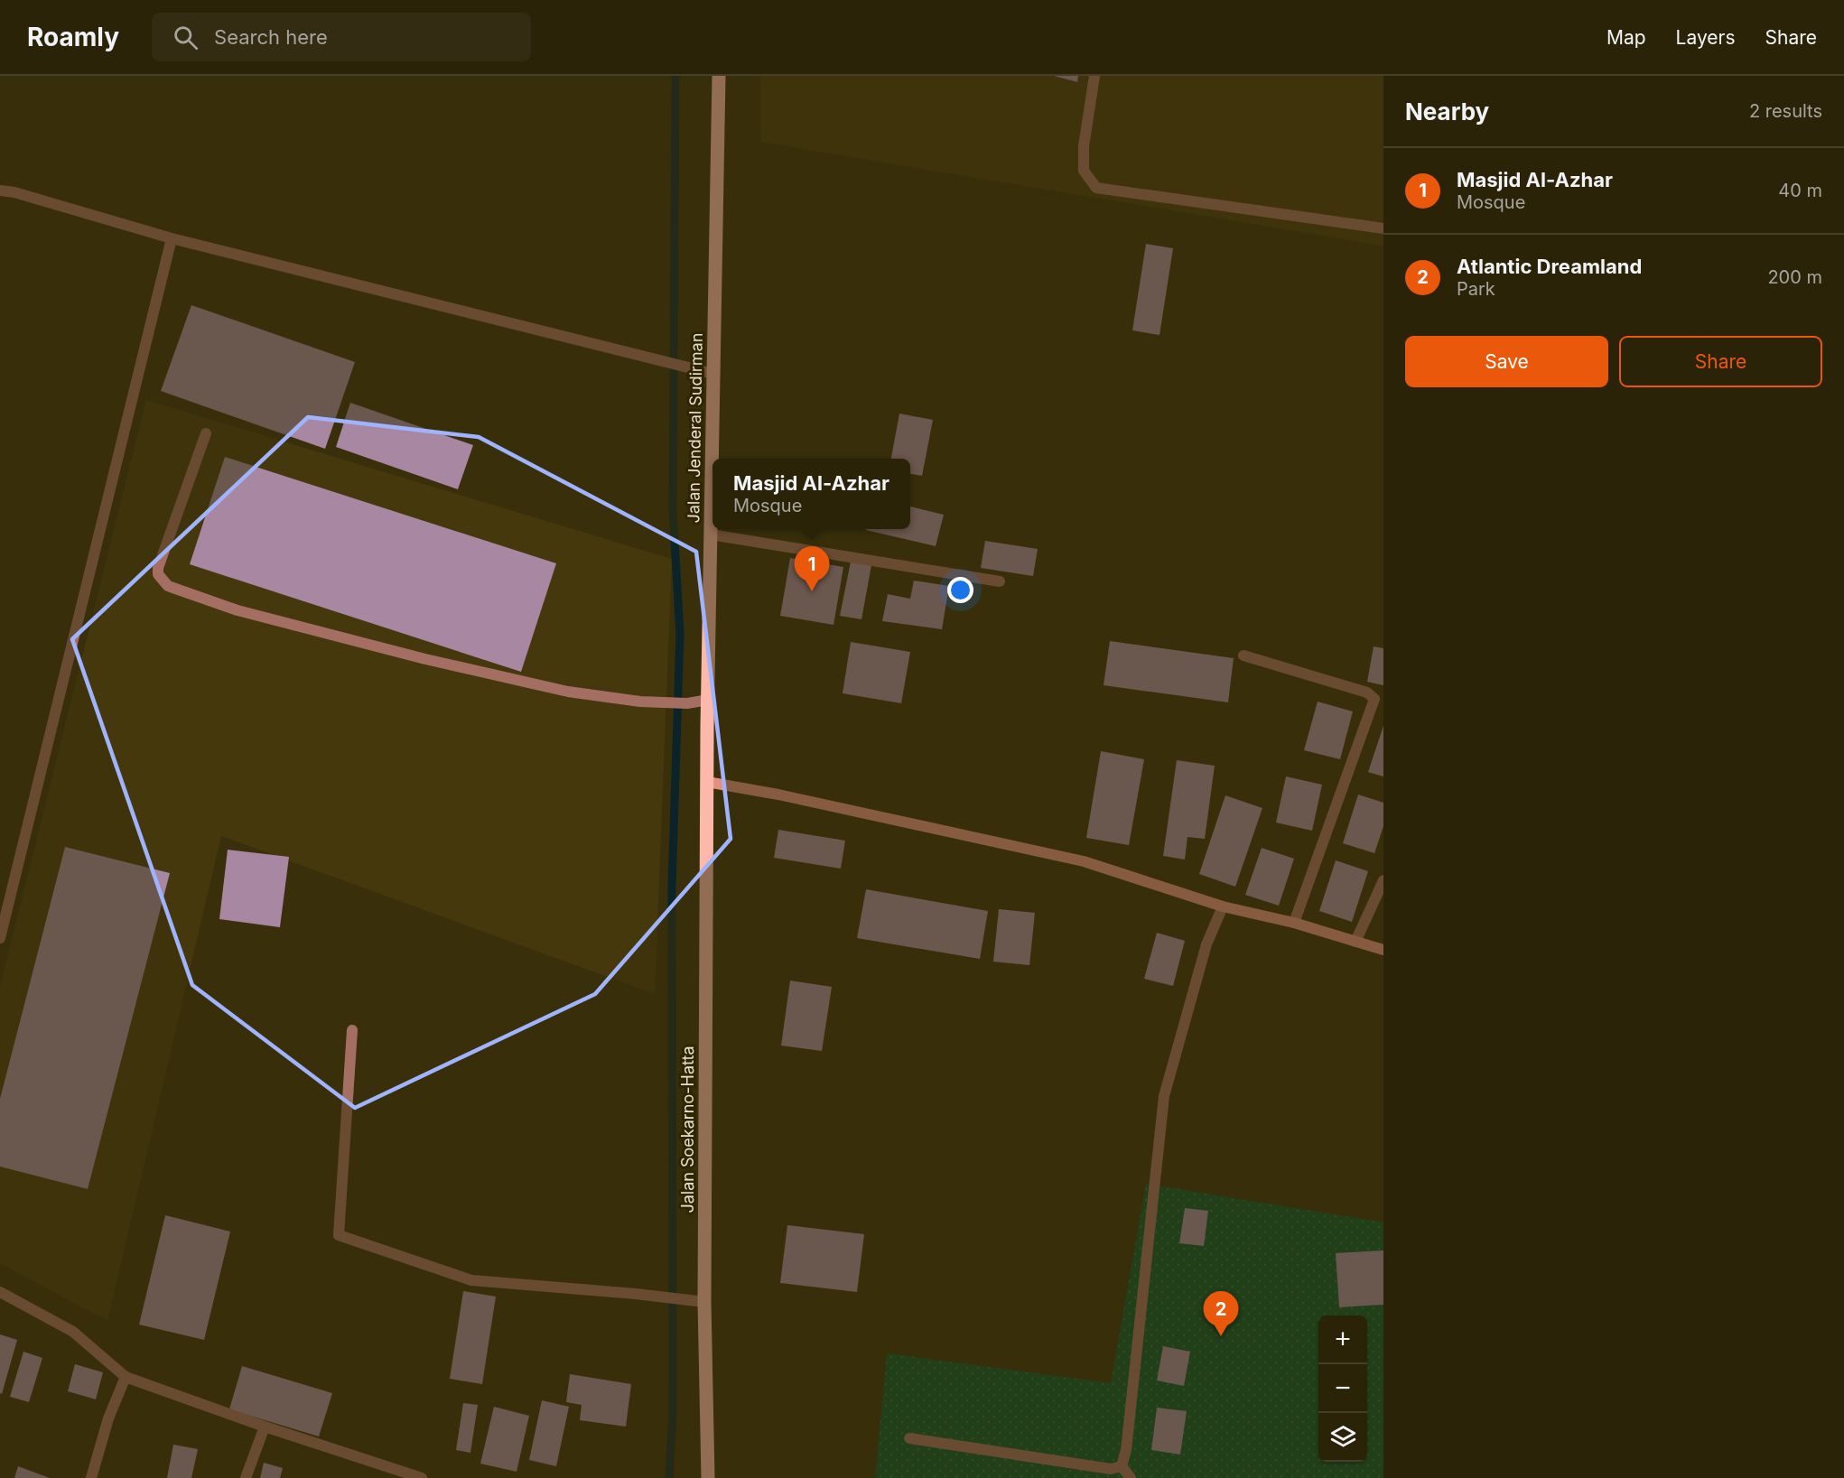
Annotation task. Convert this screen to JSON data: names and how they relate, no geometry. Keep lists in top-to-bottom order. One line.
{"streets":{"main road":["Jalan Jenderal Sudirman","Jalan Soekarno-Hatta"]},"crossings":[["Jalan Jenderal Sudirman","Jalan Soekarno-Hatta"]],"page":{"header":"Roamly","search":"Search here","nav":["Map","Layers","Share"],"heading":["Nearby","2 results"],"list":[{"mark":"1","name":"Masjid Al-Azhar","note":"Mosque","value":"40 m"},{"mark":"2","name":"Atlantic Dreamland","note":"Park","value":"200 m"}],"buttons":["Save","Share"],"popup":["Masjid Al-Azhar","Mosque"],"pins":["1","2"],"map_buttons":["+","−"]}}
